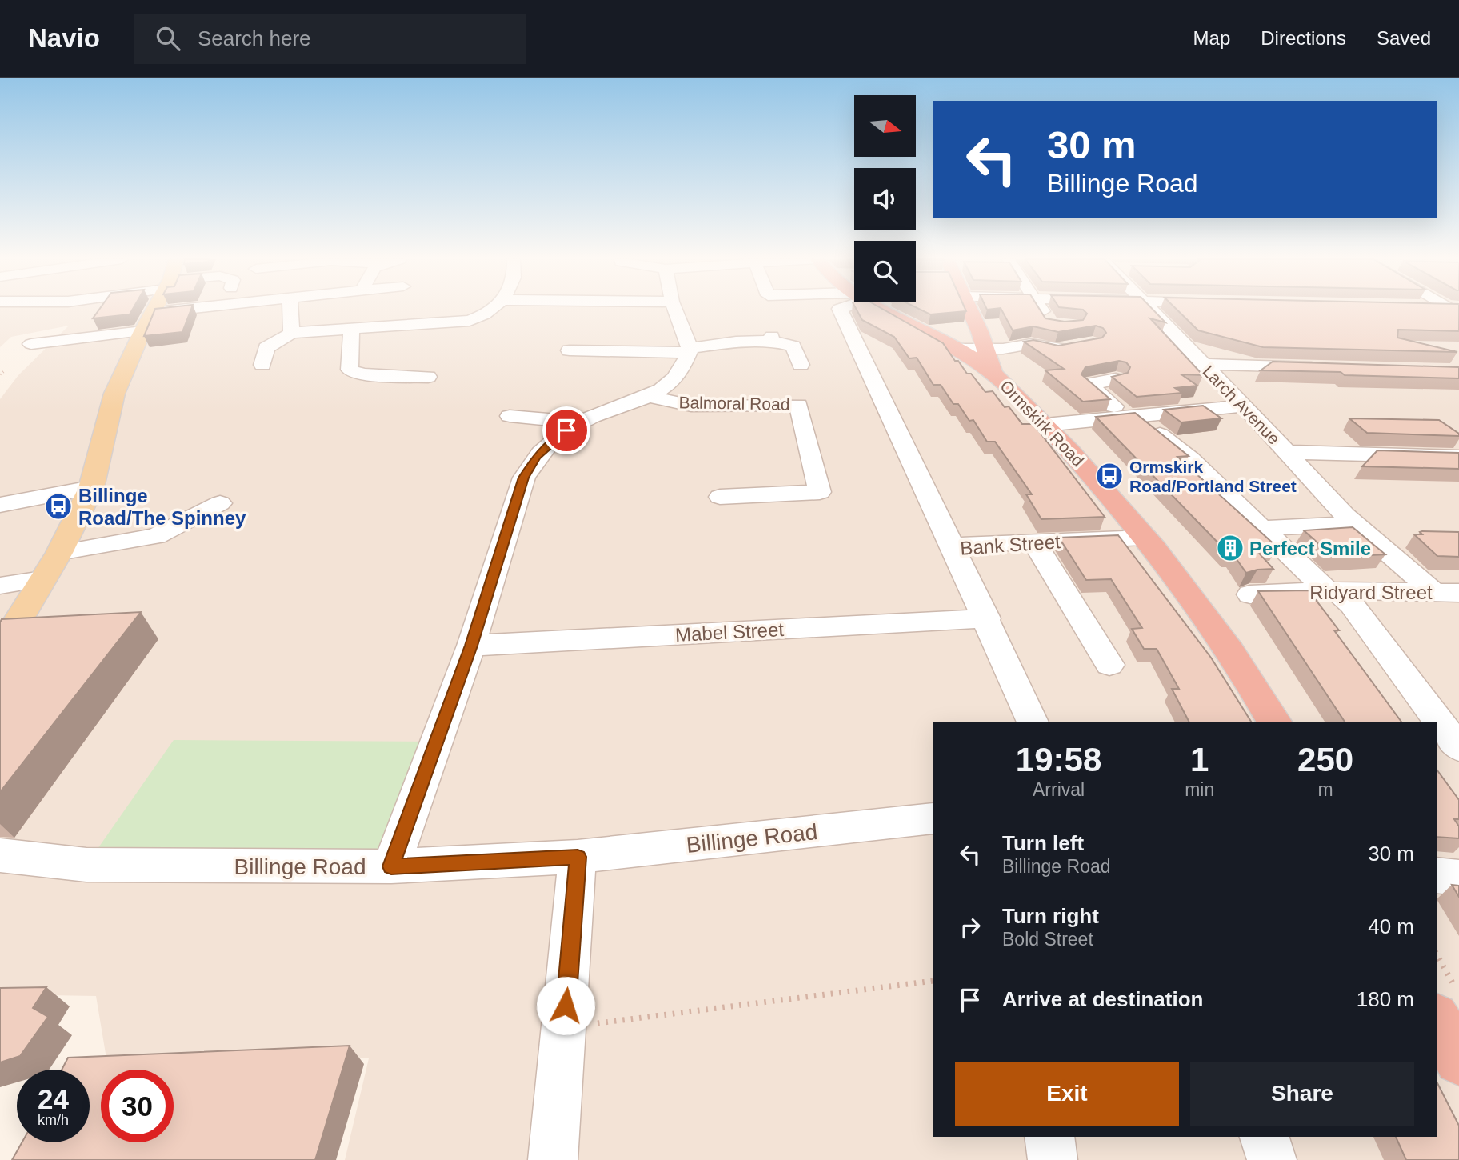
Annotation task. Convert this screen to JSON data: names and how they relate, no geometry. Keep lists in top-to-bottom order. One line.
{"streets":{"highway":["Ormskirk Road"],"street":["Balmoral Road","Larch Avenue","Bank Street","Ridyard Street","Mabel Street","Billinge Road"]},"crossings":[["Larch Avenue","Ridyard Street"],["Ormskirk Road","Bank Street"],["Bank Street","Mabel Street"]],"places":{"bus stop":["Ormskirk Road/Portland Street","Billinge Road/The Spinney"],"building":["Perfect Smile"]},"north":"right","page":{"header":"Navio","search":"Search here","nav":["Map","Directions","Saved"],"turn":["30 m","Billinge Road"],"eta":["19:58","Arrival","1","min","250","m"],"list":[{"name":"Turn left","note":"Billinge Road","value":"30 m"},{"name":"Turn right","note":"Bold Street","value":"40 m"},{"name":"Arrive at destination","value":"180 m"}],"buttons":["Exit","Share"],"speed":"24 km/h","limit":"30"}}
